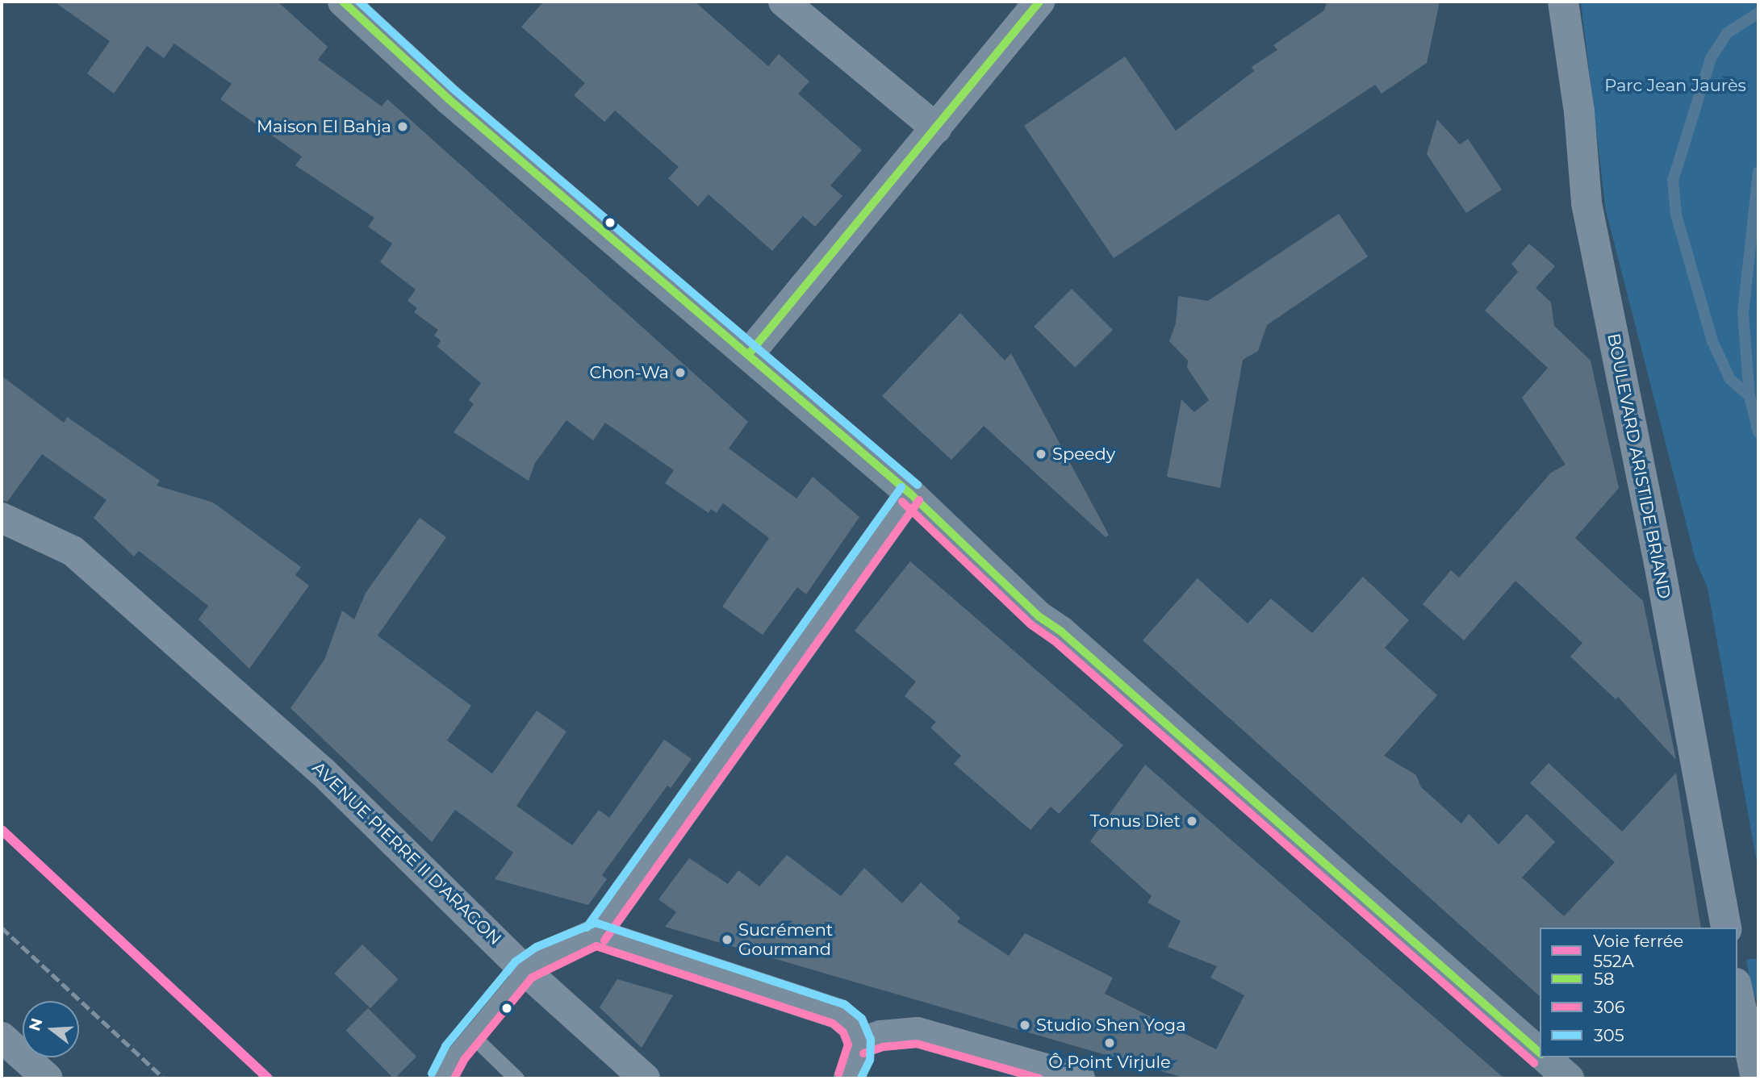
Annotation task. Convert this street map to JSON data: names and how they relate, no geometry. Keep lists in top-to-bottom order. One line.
{"streets":{"street":["BOULEVARD ARISTIDE BRIAND","AVENUE PIERRE II D'ARAGON"]},"parks":["Parc Jean Jaurès"],"places":["Maison El Bahja","Chon-Wa","Speedy","Tonus Diet","Sucrément Gourmand","Studio Shen Yoga","Ô Point Virjule"],"lines":["transit line 58","transit line 305","transit line 306","rail line 552A"],"legend":["Voie ferrée 552A","58","306","305"],"north":"left"}
